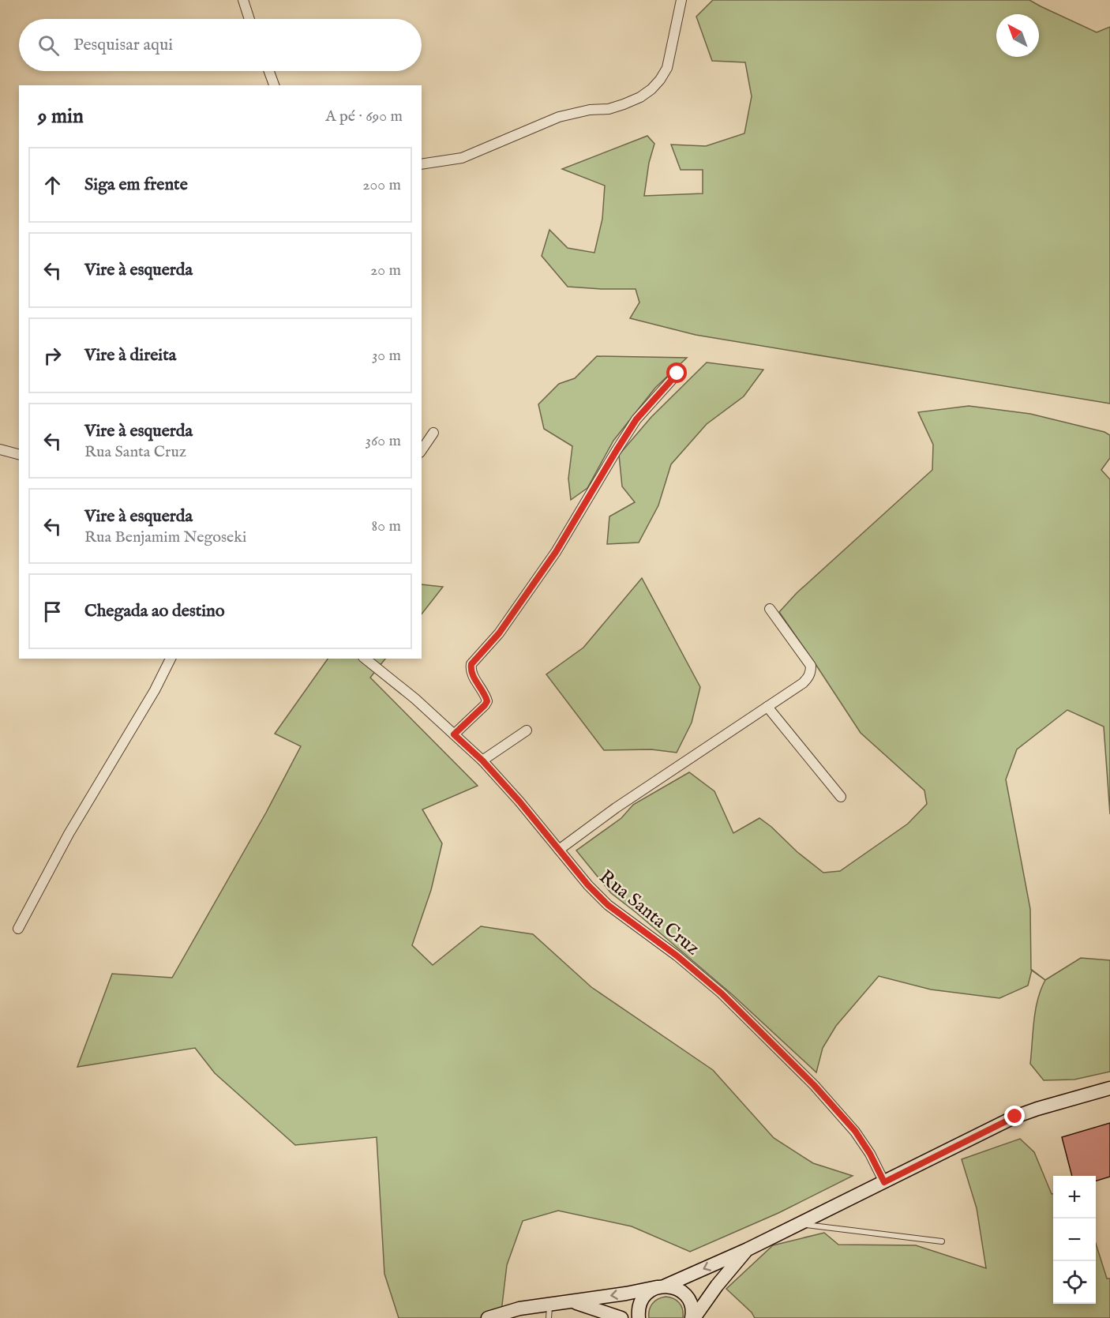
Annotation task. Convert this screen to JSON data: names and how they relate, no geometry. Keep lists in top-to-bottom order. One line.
{"streets":{"street":["Rua Santa Cruz"]},"north":"top left","page":{"search":"Pesquisar aqui","heading":["9 min","A pé · 690 m"],"list":[["Siga em frente","200 m"],["Vire à esquerda","20 m"],["Vire à direita","30 m"],["Vire à esquerda","Rua Santa Cruz","360 m"],["Vire à esquerda","Rua Benjamim Negoseki","80 m"],"Chegada ao destino"],"map_buttons":["+","−"]}}
